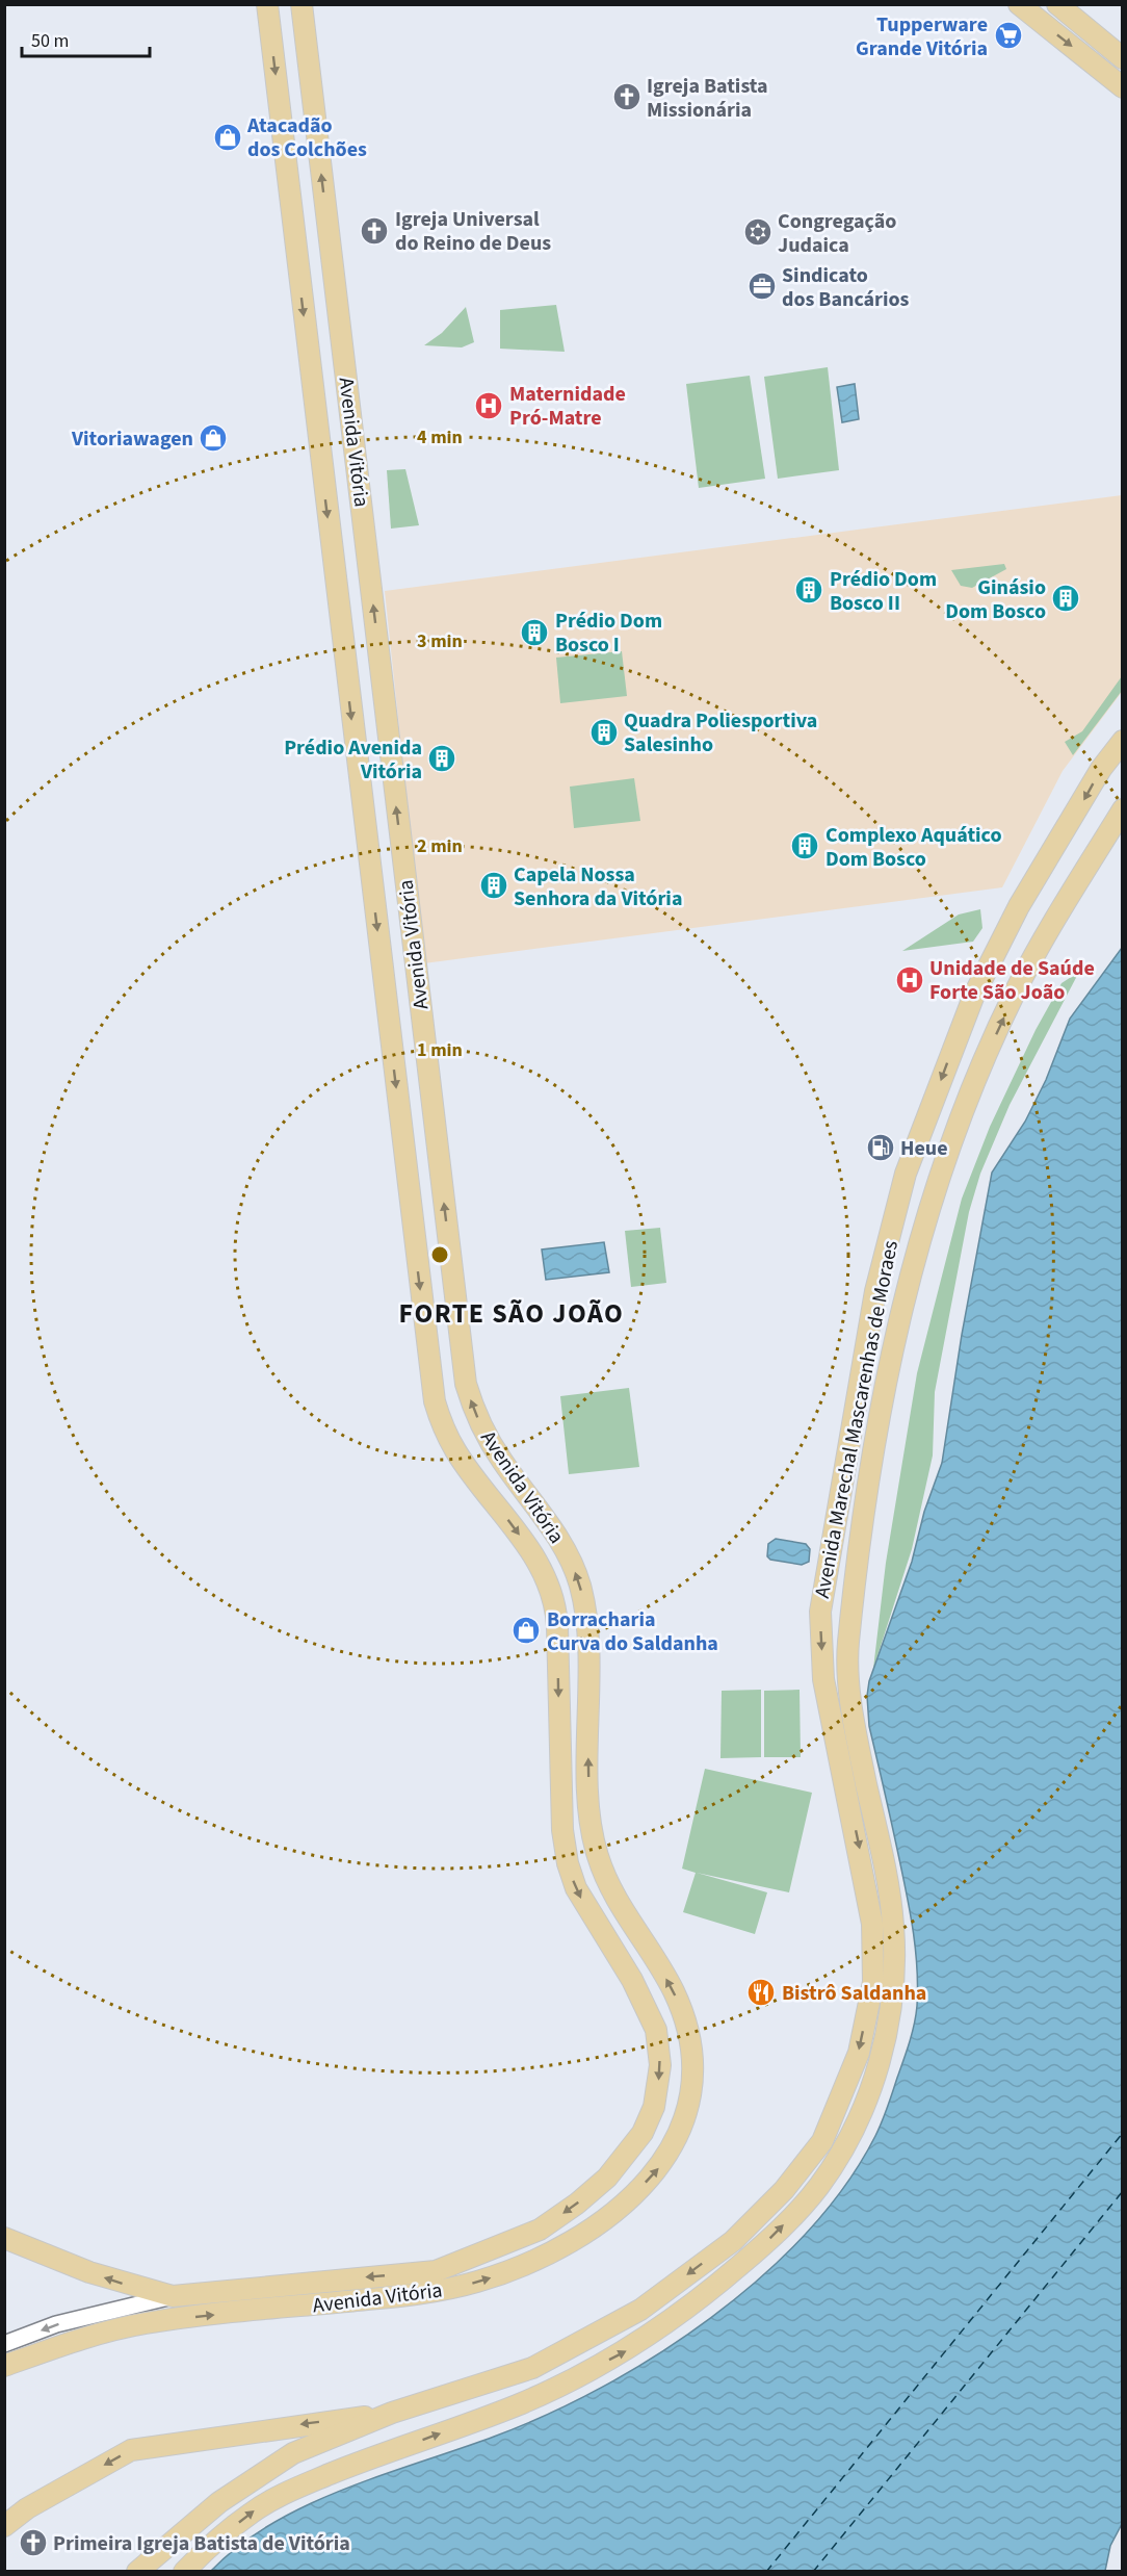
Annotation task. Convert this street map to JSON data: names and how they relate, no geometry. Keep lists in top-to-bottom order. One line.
{"streets":{"main road":["Avenida Vitória","Avenida Marechal Mascarenhas de Moraes"]},"districts":["FORTE SÃO JOÃO"],"places":{"supermarket":["Tupperware Grande Vitória"],"church":["Igreja Batista Missionária","Igreja Universal do Reino de Deus","Primeira Igreja Batista de Vitória"],"shop":["Atacadão dos Colchões","Vitoriawagen","Borracharia Curva do Saldanha"],"synagogue":["Congregação Judaica"],"office":["Sindicato dos Bancários"],"hospital":["Maternidade Pró-Matre","Unidade de Saúde Forte São João"],"building":["Prédio Dom Bosco II","Ginásio Dom Bosco","Prédio Dom Bosco I","Quadra Poliesportiva Salesinho","Prédio Avenida Vitória","Complexo Aquático Dom Bosco","Capela Nossa Senhora da Vitória"],"fuel station":["Heue"],"restaurant":["Bistrô Saldanha"]},"scale_bar":"50 m","rings":["4 min","3 min","2 min","1 min"]}
